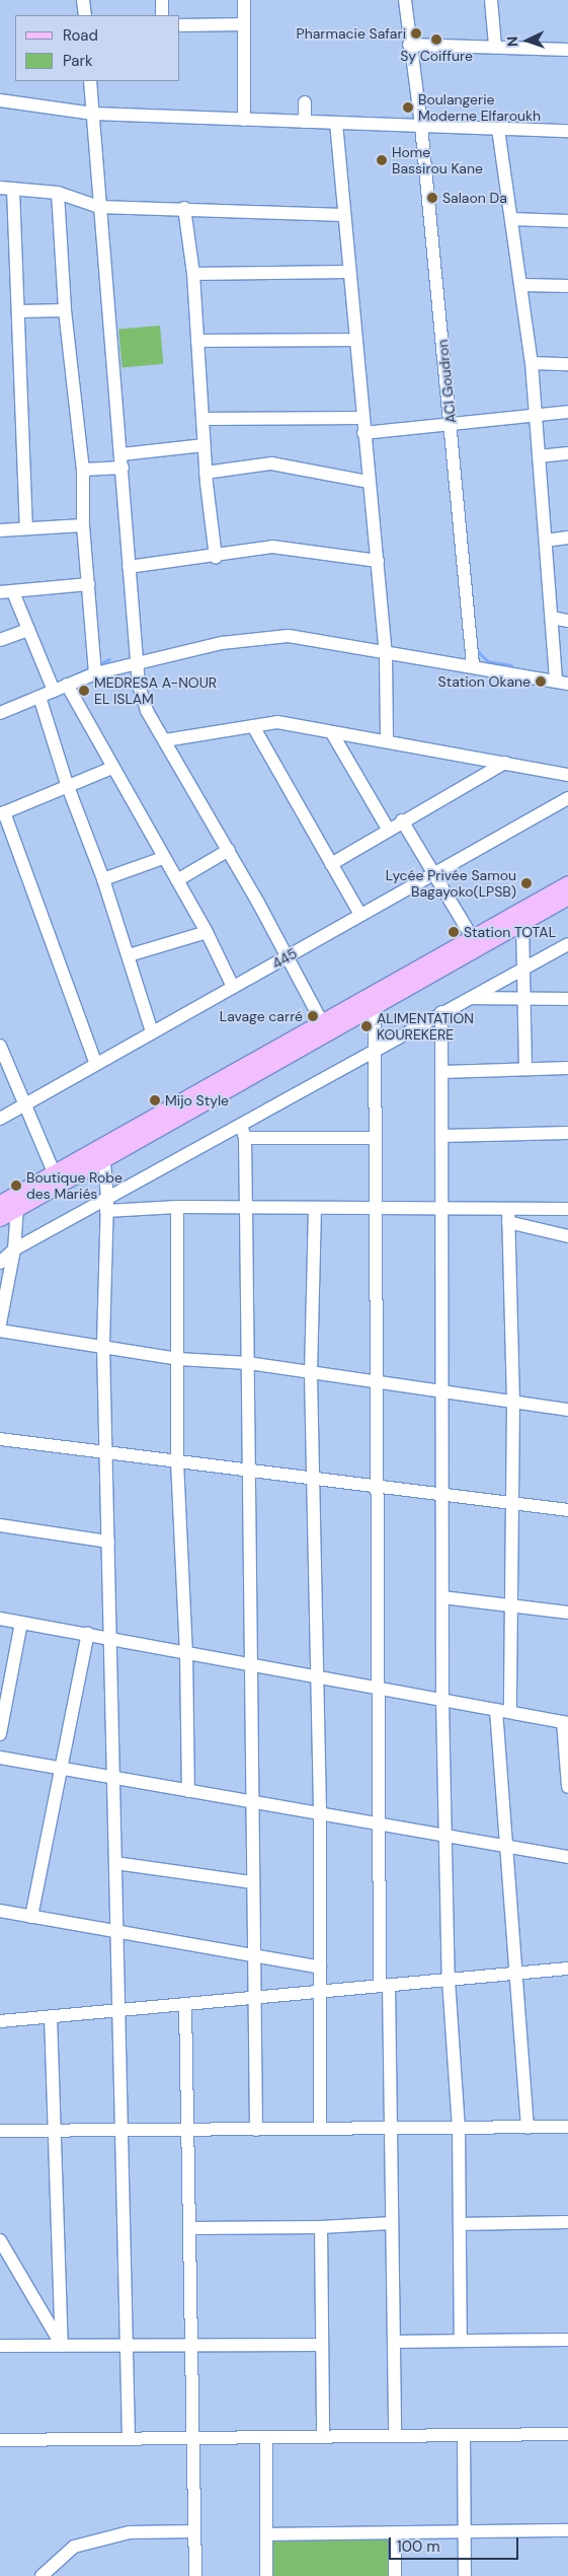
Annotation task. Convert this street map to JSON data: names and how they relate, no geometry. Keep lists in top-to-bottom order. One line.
{"streets":{"street":["ACI Goudron","445"]},"places":["Pharmacie Safari","Sy Coiffure","Boulangerie Moderne Elfaroukh","Home Bassirou Kane","Salaon Da","Station Okane","MEDRESA A-NOUR EL ISLAM","Lycée Privée Samou Bagayoko(LPSB)","Station TOTAL","Lavage carré","ALIMENTATION KOUREKERE","Mijo Style","Boutique Robe des Mariés"],"legend":["Road","Park"],"scale_bar":"100 m","north":"left"}
